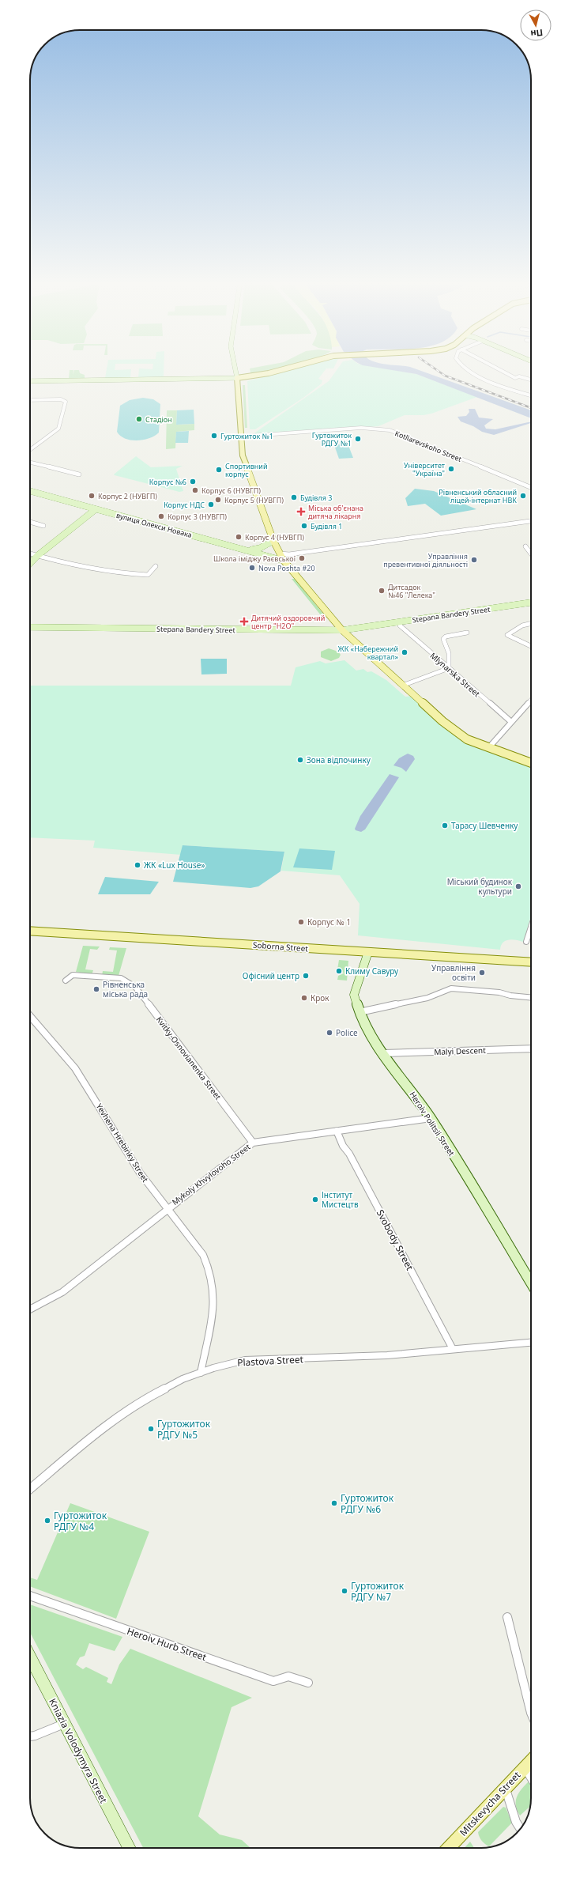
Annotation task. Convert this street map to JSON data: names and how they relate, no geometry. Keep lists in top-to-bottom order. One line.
{"streets":{"main road":["вулиця Олекси Новака","Stepana Bandery Street","Soborna Street","Heroiv Politsii Street","Kniazia Volodymyra Street","Mitskevycha Street"],"street":["Kotliarevskoho Street","Mlynarska Street","Malyi Descent","Kvitky-Osnovianenka Street","Yevhena Hrebinky Street","Mykoly Khvylovoho Street","Svobody Street","Plastova Street","Heroiv Hurb Street"]},"crossings":[["Soborna Street","Heroiv Politsii Street"],["Malyi Descent","Heroiv Politsii Street"],["Kvitky-Osnovianenka Street","Mykoly Khvylovoho Street"],["Heroiv Politsii Street","Mykoly Khvylovoho Street"],["Yevhena Hrebinky Street","Mykoly Khvylovoho Street"],["Yevhena Hrebinky Street","Plastova Street"],["Mykoly Khvylovoho Street","Svobody Street"],["Svobody Street","Plastova Street"]],"places":{"other":["Стадіон","Гуртожиток №1","Гуртожиток РДГУ №1","Університет \"Україна\"","Спортивний корпус","Корпус №6","Корпус 6 (НУВГП)","Корпус 2 (НУВГП)","Рівненський обласний ліцей-інтернат НВК","Будівля 3","Корпус 5 (НУВГП)","Корпус НДС","Корпус 3 (НУВГП)","Будівля 1","Корпус 4 (НУВГП)","Школа іміджу Раєвської","Управління превентивної діяльності","Nova Poshta #20","Дитсадок №46 \"Лелека\"","ЖК «Набережний квартал»","Зона відпочинку","Тарасу Шевченку","ЖК «Lux House»","Міський будинок культури","Корпус № 1","Климу Савуру","Управління освіти","Офісний центр","Рівненська міська рада","Крок","Police","Інститут Мистецтв","Гуртожиток РДГУ №5","Гуртожиток РДГУ №6","Гуртожиток РДГУ №4","Гуртожиток РДГУ №7"],"health":["Міська об'єнана дитяча лікарня","Дитячий оздоровчий центр \"H2O\""]},"north":"bottom"}
